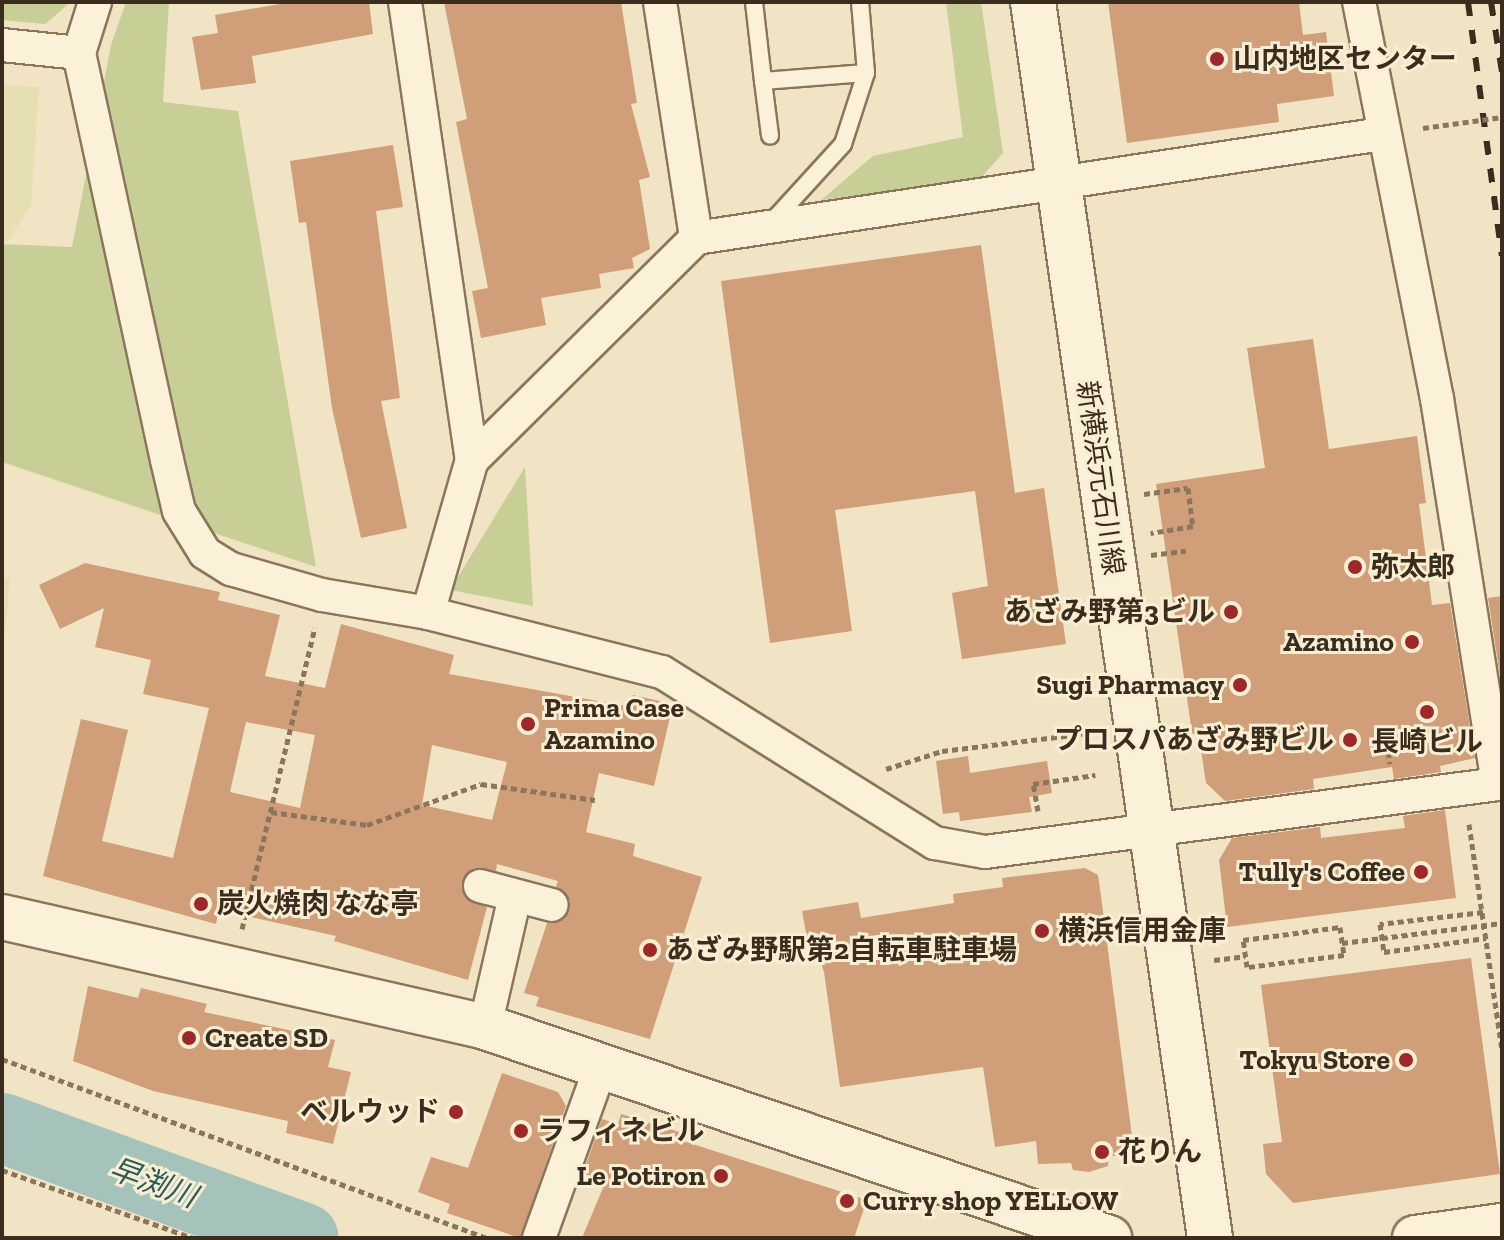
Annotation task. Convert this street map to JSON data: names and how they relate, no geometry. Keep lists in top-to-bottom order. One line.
{"streets":{"street":["新横浜元石川線"]},"water":["早渕川"],"places":["山内地区センター","弥太郎","あざみ野第3ビル","Azamino","Sugi Pharmacy","長崎ビル","Prima Case Azamino","プロスパあざみ野ビル","Tully's Coffee","炭火焼肉 なな亭","横浜信用金庫","あざみ野駅第2自転車駐車場","Create SD","Tokyu Store","ベルウッド","ラフィネビル","花りん","Le Potiron","Curry shop YELLOW"]}
